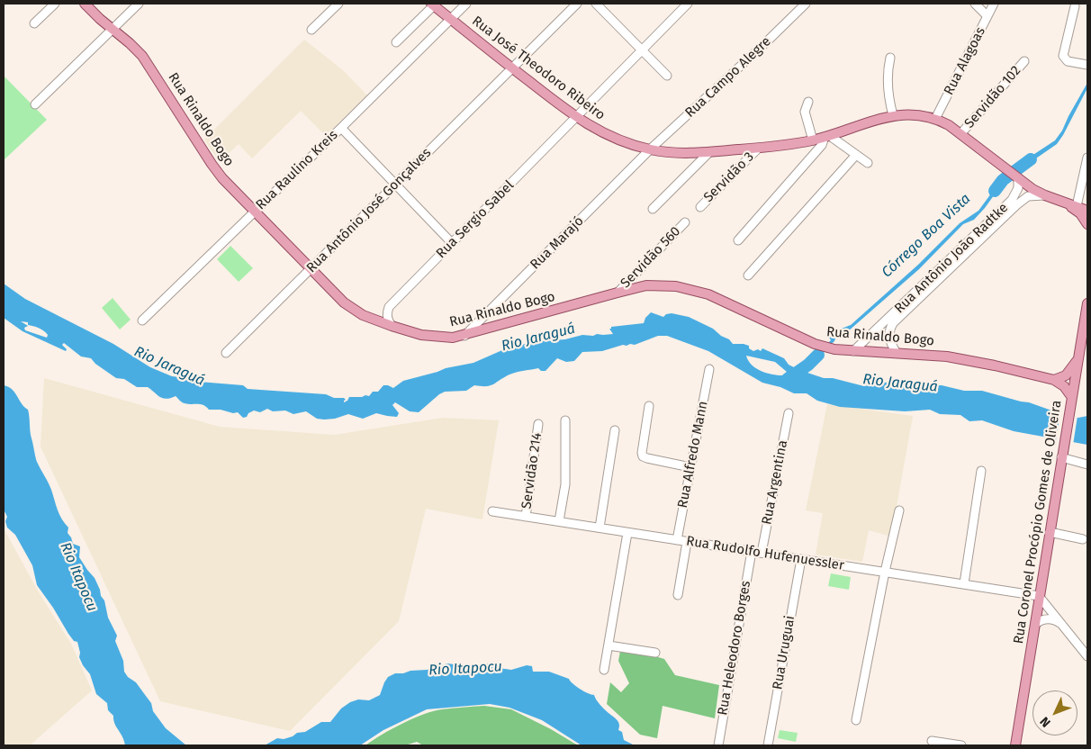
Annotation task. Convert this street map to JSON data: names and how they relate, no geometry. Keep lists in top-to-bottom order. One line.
{"streets":{"main road":["Rua José Theodoro Ribeiro","Rua Rinaldo Bogo","Rua Coronel Procópio Gomes de Oliveira"],"street":["Rua Alagoas","Rua Campo Alegre","Servidão 102","Rua Raulino Kreis","Servidão 3","Rua Antônio José Gonçalves","Rua Sergio Sabel","Rua Marajó","Servidão 560","Rua Antônio João Radtke","Rua Alfredo Mann","Servidão 214","Rua Argentina","Rua Rudolfo Hufenuessler","Rua Heleodoro Borges","Rua Uruguai"]},"crossings":[["Rua Alagoas","Rua José Theodoro Ribeiro"],["Rua José Theodoro Ribeiro","Rua Campo Alegre"],["Rua José Theodoro Ribeiro","Servidão 102"],["Rua José Theodoro Ribeiro","Rua Raulino Kreis"],["Rua José Theodoro Ribeiro","Servidão 3"],["Rua José Theodoro Ribeiro","Rua Antônio José Gonçalves"],["Rua José Theodoro Ribeiro","Rua Sergio Sabel"],["Rua José Theodoro Ribeiro","Rua Marajó"],["Rua José Theodoro Ribeiro","Rua Antônio João Radtke"],["Rua Campo Alegre","Rua Marajó"],["Rua Rinaldo Bogo","Rua Raulino Kreis"],["Rua Rinaldo Bogo","Rua Antônio José Gonçalves"],["Rua Rinaldo Bogo","Rua Sergio Sabel"],["Rua Rinaldo Bogo","Rua Marajó"],["Rua Rinaldo Bogo","Servidão 560"],["Rua Rinaldo Bogo","Rua Antônio João Radtke"],["Rua Rinaldo Bogo","Rua Coronel Procópio Gomes de Oliveira"],["Rua Alfredo Mann","Rua Rudolfo Hufenuessler"],["Servidão 214","Rua Rudolfo Hufenuessler"],["Rua Argentina","Rua Rudolfo Hufenuessler"],["Rua Coronel Procópio Gomes de Oliveira","Rua Rudolfo Hufenuessler"],["Rua Rudolfo Hufenuessler","Rua Heleodoro Borges"],["Rua Rudolfo Hufenuessler","Rua Uruguai"]],"water":["Córrego Boa Vista","Rio Jaraguá","Rio Itapocu"],"north":"bottom left"}
